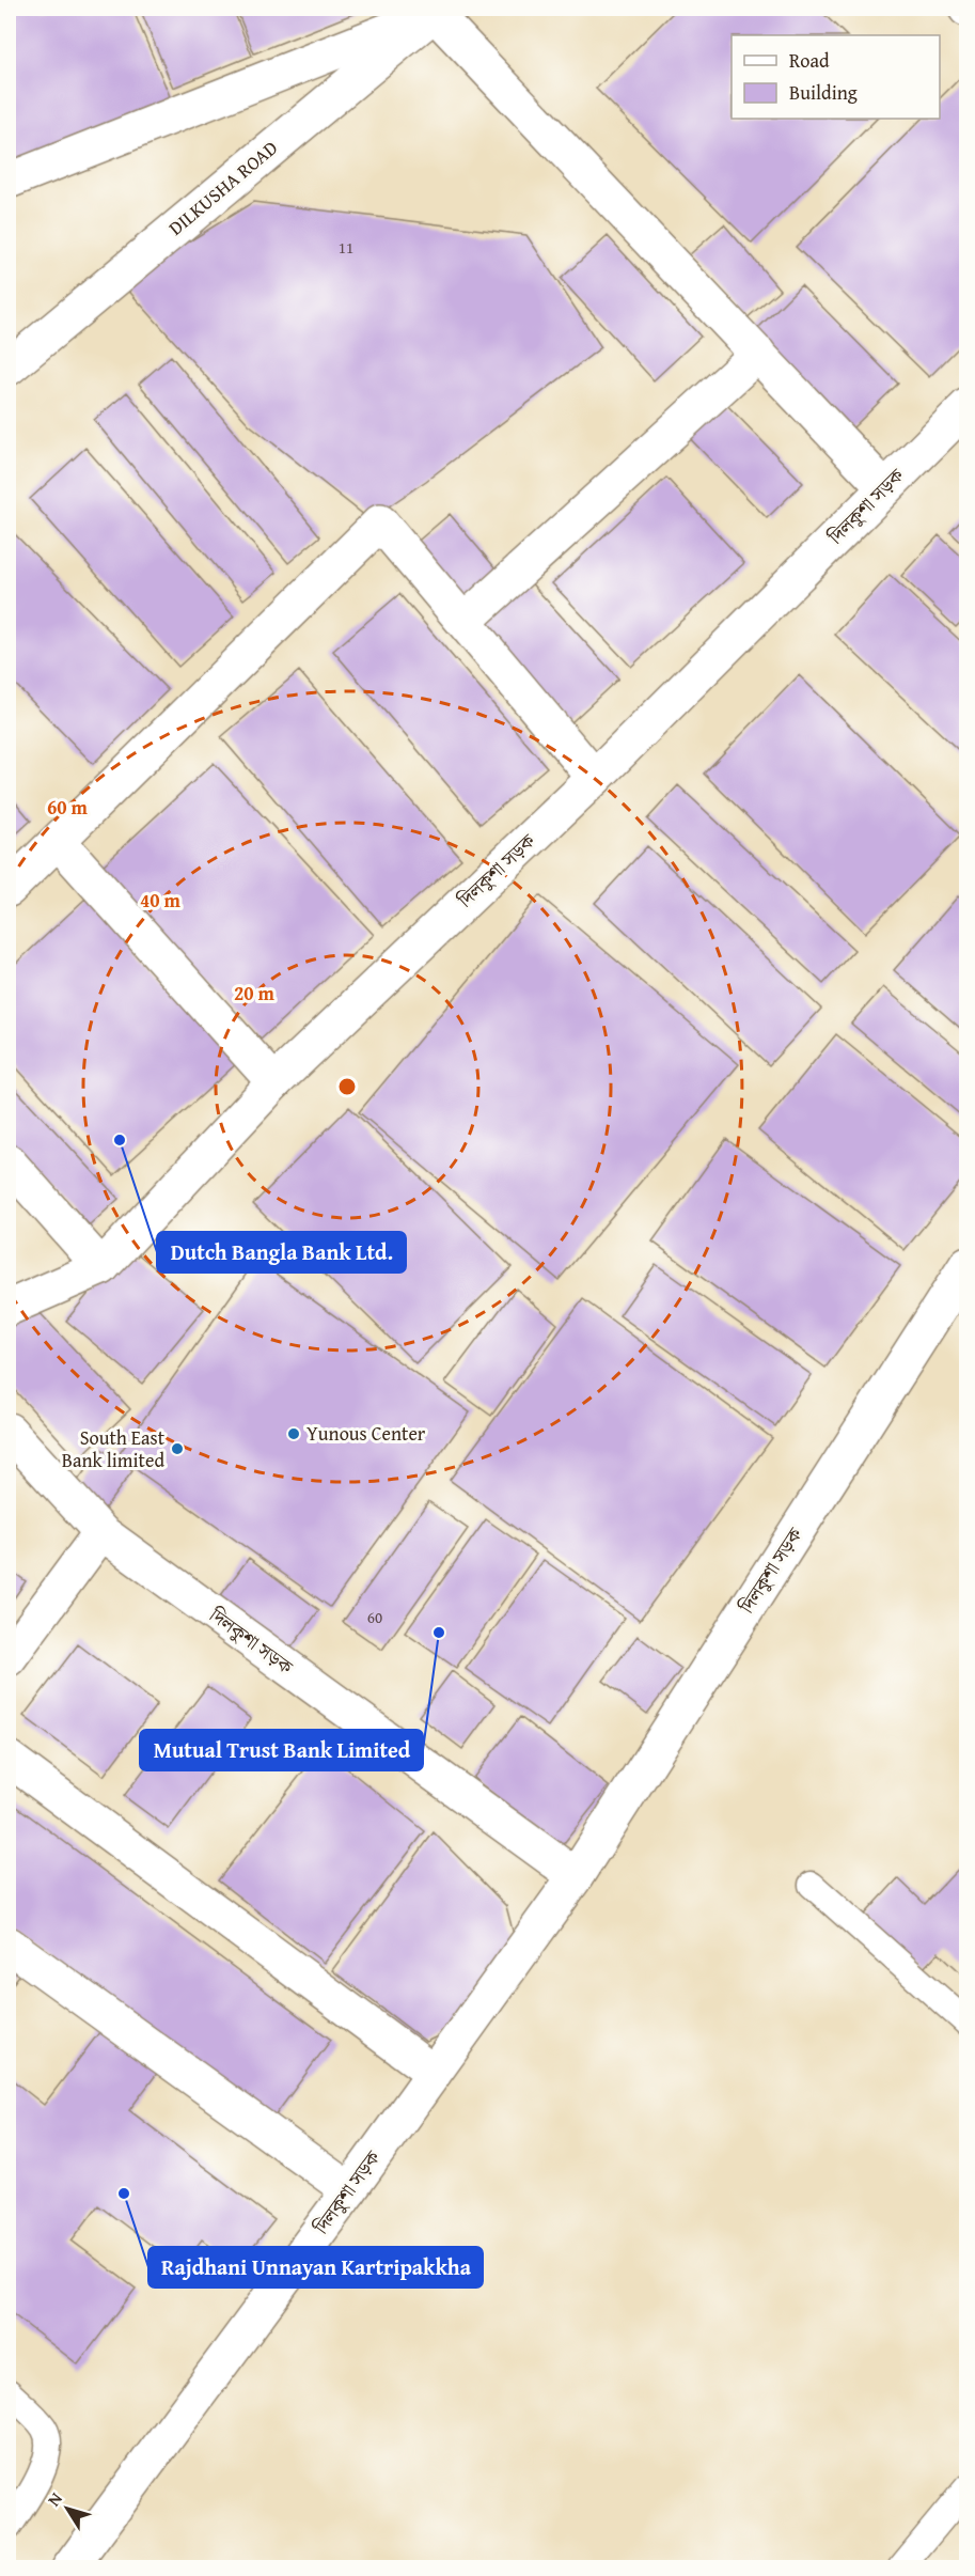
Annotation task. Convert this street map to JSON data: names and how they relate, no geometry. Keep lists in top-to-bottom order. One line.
{"streets":{"street":["DILKUSHA ROAD","দিলকুশা সড়ক"]},"places":["Dutch Bangla Bank Ltd.","Yunous Center","South East Bank limited","Mutual Trust Bank Limited","Rajdhani Unnayan Kartripakkha"],"house_numbers":["11","60"],"legend":["Road","Building"],"north":"top left","rings":["60 m","40 m","20 m"]}
